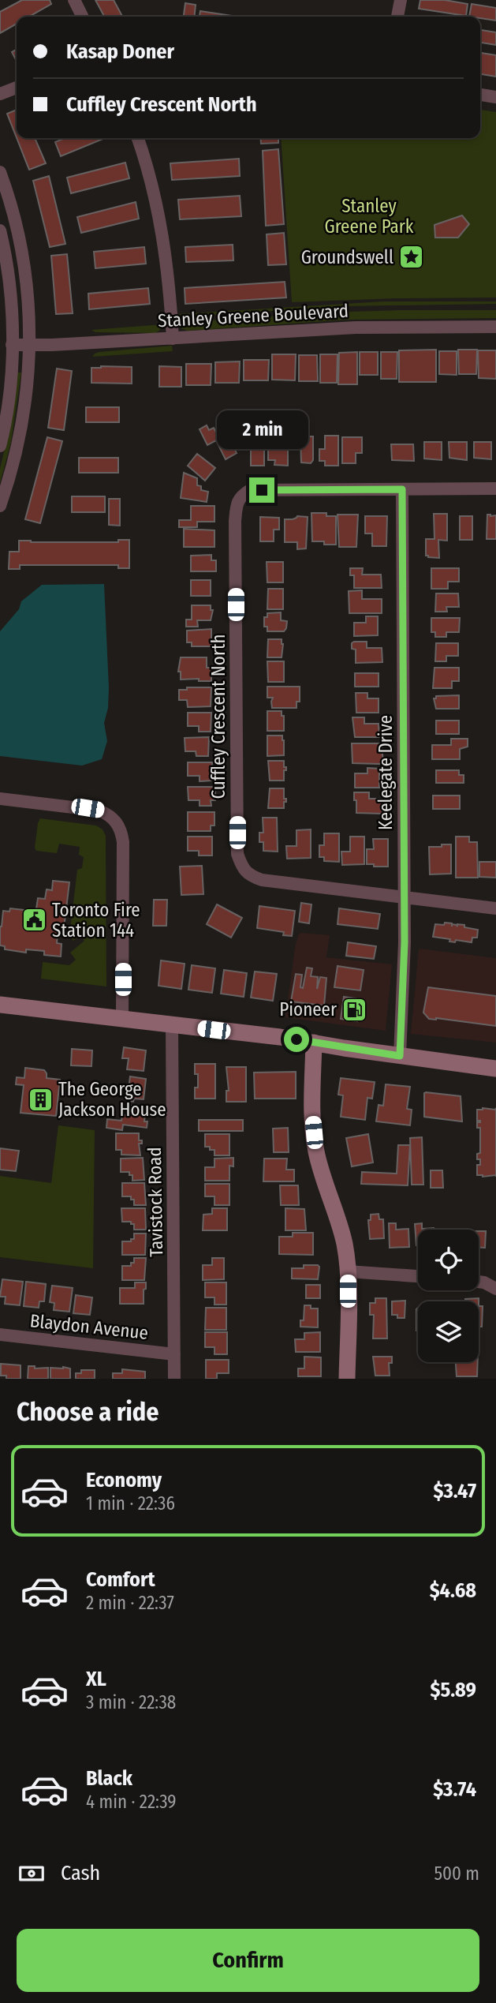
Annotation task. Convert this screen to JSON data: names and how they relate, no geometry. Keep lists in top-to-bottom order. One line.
{"streets":{"street":["Stanley Greene Boulevard","Cuffley Crescent North","Keelegate Drive","Tavistock Road","Blaydon Avenue"]},"crossings":[["Cuffley Crescent North","Keelegate Drive"],["Tavistock Road","Blaydon Avenue"]],"parks":["Stanley Greene Park"],"places":{"place":["Groundswell"],"public building":["Toronto Fire Station 144"],"fuel station":["Pioneer"],"building":["The George Jackson House"]},"page":{"banner":["Kasap Doner","Cuffley Crescent North"],"bubble":"2 min","heading":"Choose a ride","list":[{"name":"Economy","note":"1 min · 22:36","value":"$3.47"},{"name":"Comfort","note":"2 min · 22:37","value":"$4.68"},{"name":"XL","note":"3 min · 22:38","value":"$5.89"},{"name":"Black","note":"4 min · 22:39","value":"$3.74"}],"pay":["Cash","500 m"],"buttons":"Confirm"}}
